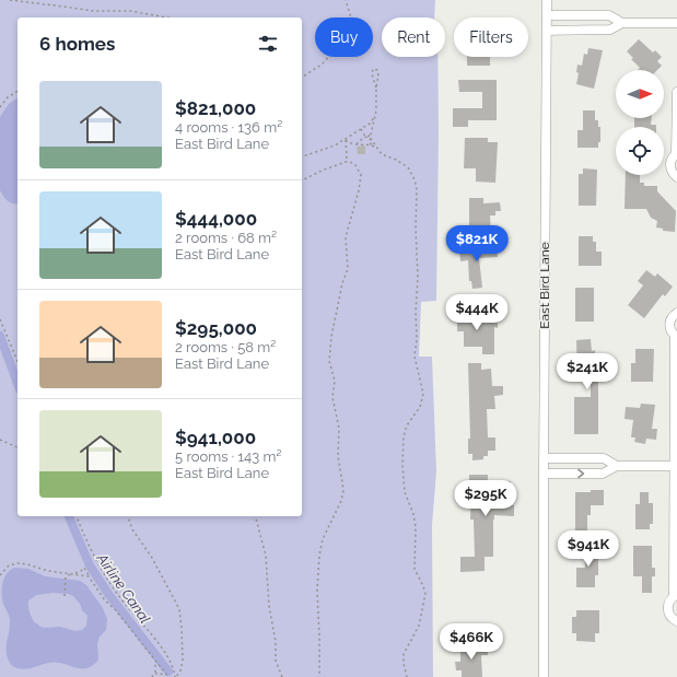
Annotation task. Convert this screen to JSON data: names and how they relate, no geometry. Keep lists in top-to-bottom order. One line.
{"streets":{"street":["East Bird Lane"]},"water":["Airline Canal"],"north":"right","page":{"chip":["Buy","Rent","Filters"],"heading":"6 homes","list":[{"name":"$821,000","note":"4 rooms · 136 m² · East Bird Lane"},{"name":"$444,000","note":"2 rooms · 68 m² · East Bird Lane"},{"name":"$295,000","note":"2 rooms · 58 m² · East Bird Lane"},{"name":"$941,000","note":"5 rooms · 143 m² · East Bird Lane"}],"price":["$821K","$444K","$241K","$295K","$941K","$466K"]}}
